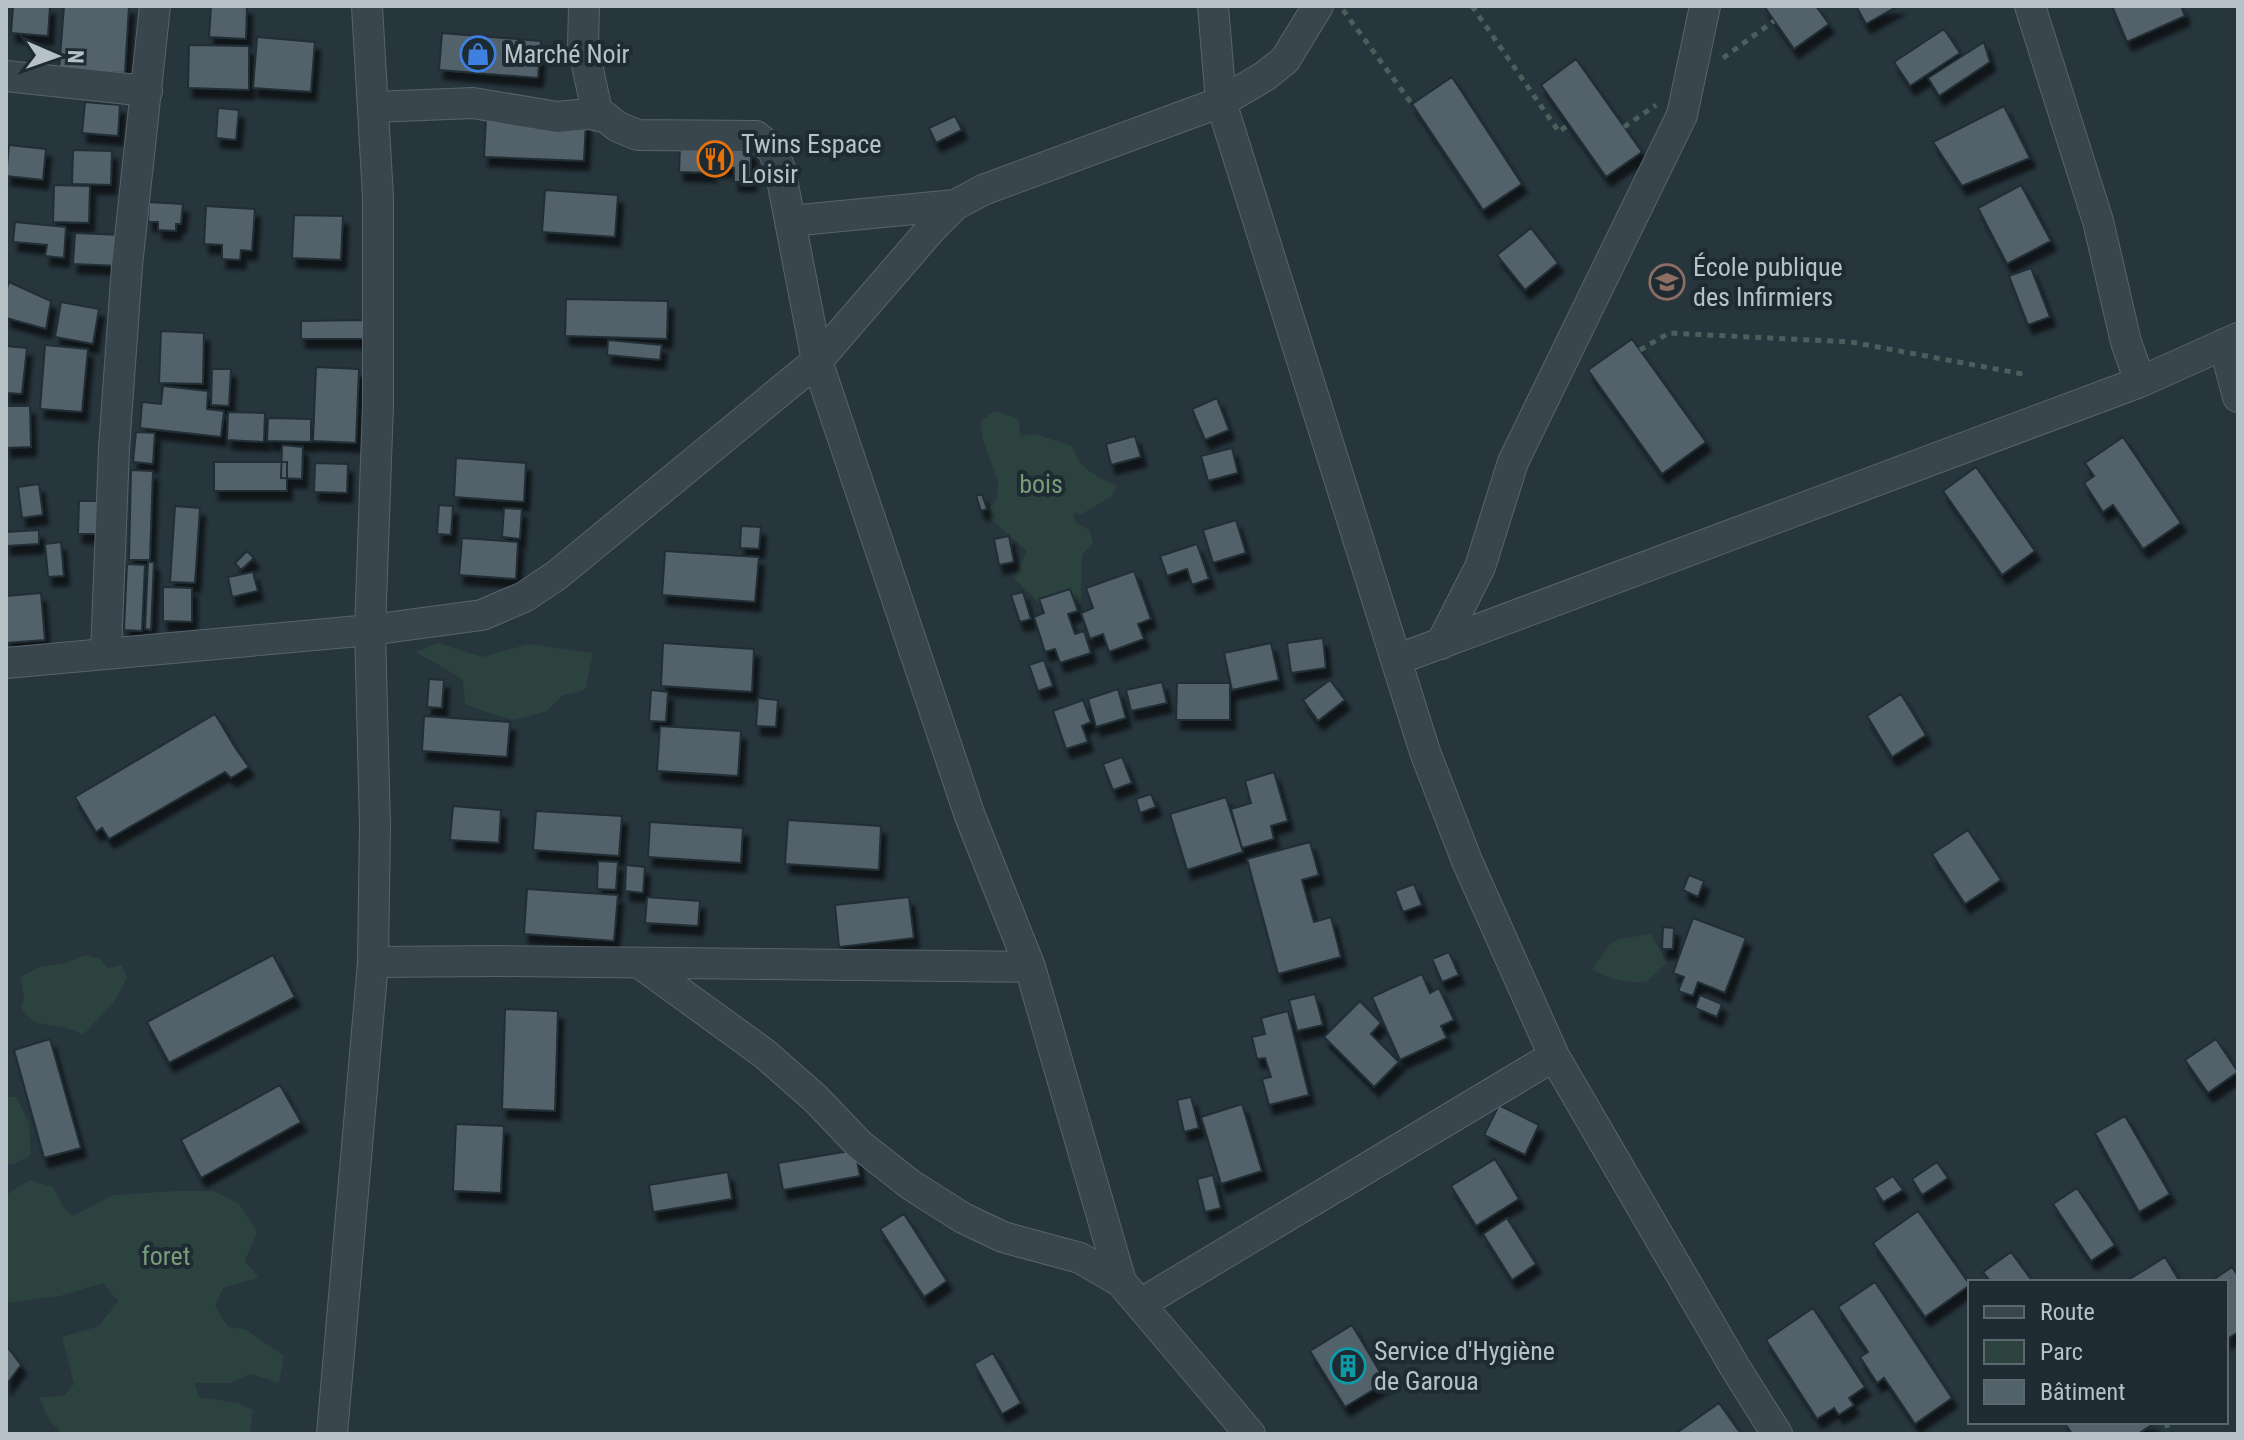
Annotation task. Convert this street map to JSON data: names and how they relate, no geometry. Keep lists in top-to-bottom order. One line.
{"parks":["bois","foret"],"places":{"shop":["Marché Noir"],"restaurant":["Twins Espace Loisir"],"school or university":["École publique des Infirmiers"],"building":["Service d'Hygiène de Garoua"]},"legend":["Route","Parc","Bâtiment"],"north":"right"}
